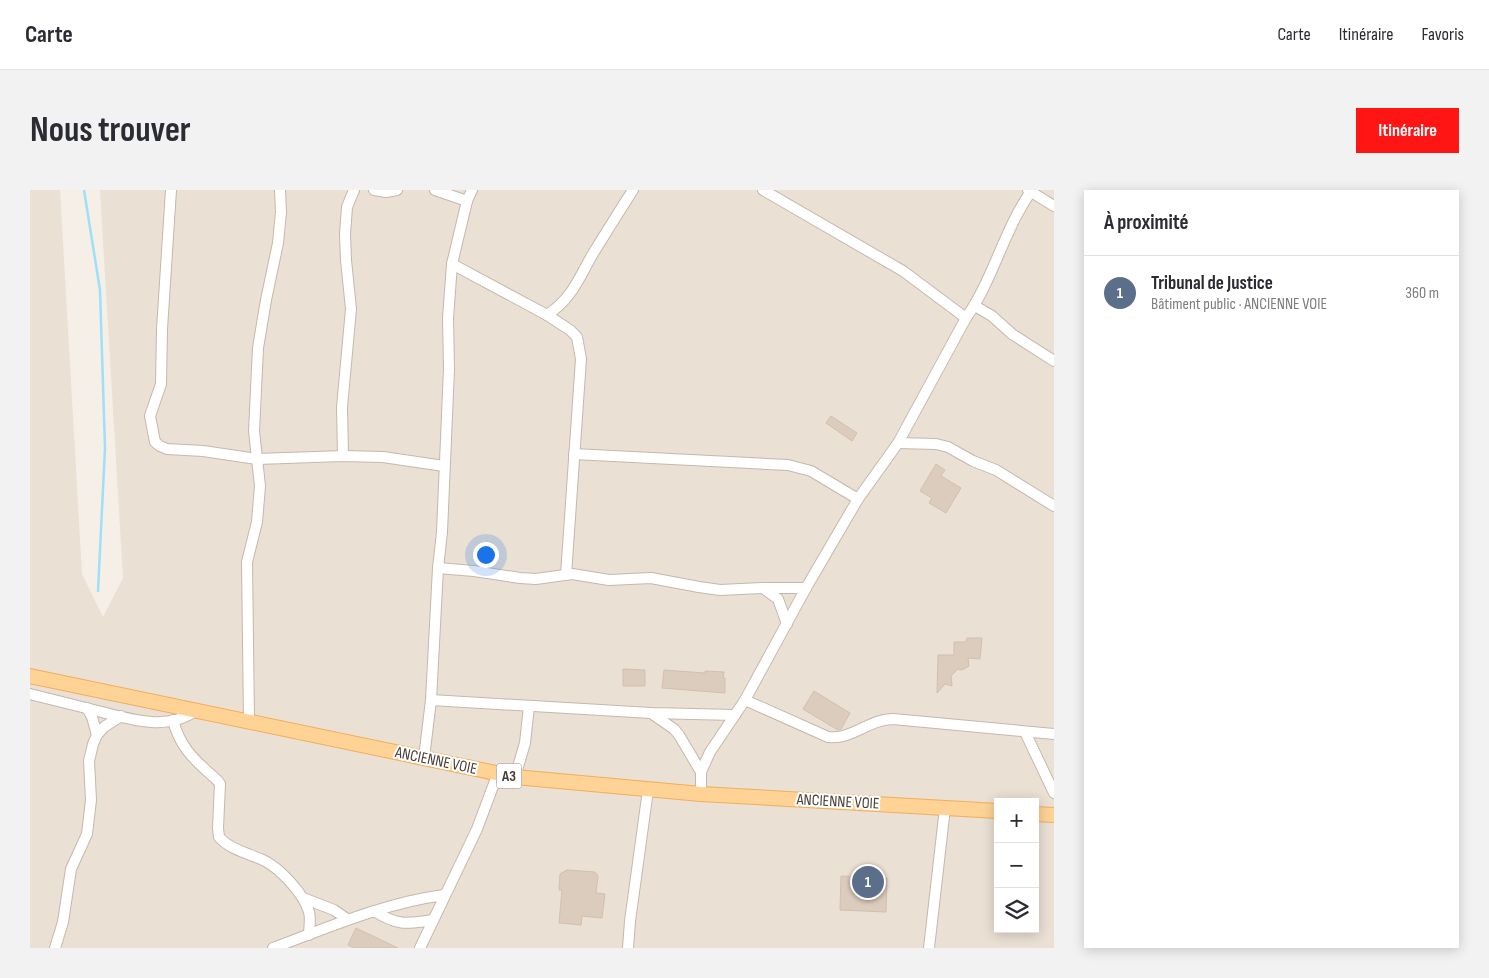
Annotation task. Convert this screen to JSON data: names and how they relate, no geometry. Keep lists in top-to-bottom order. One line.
{"streets":{"main road":["ANCIENNE VOIE","A3"]},"page":{"header":"Carte","nav":["Carte","Itinéraire","Favoris"],"buttons":"Itinéraire","title":"Nous trouver","heading":"À proximité","list":[{"mark":"1","name":"Tribunal de Justice","note":"Bâtiment public · ANCIENNE VOIE","value":"360 m"}],"map_buttons":["+","−"],"pins":"1"}}
